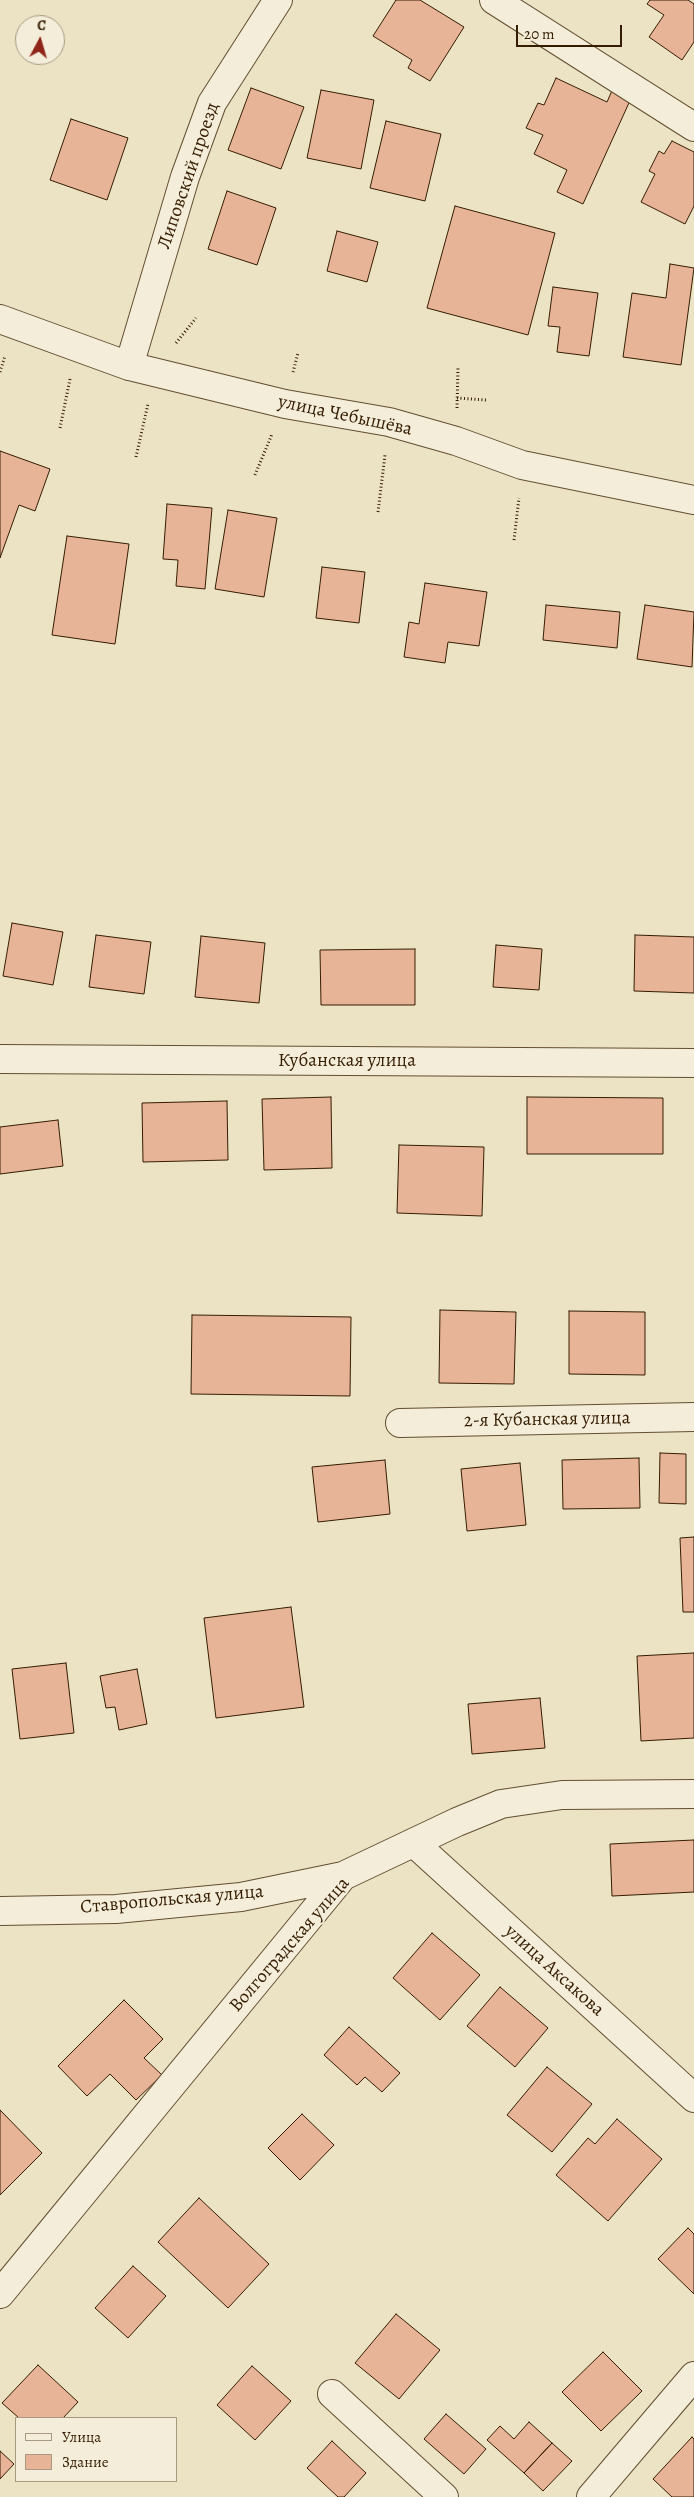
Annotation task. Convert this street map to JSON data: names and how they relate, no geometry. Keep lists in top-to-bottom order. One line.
{"streets":{"street":["Липовский проезд","улица Чебышёва","Кубанская улица","2-я Кубанская улица","Ставропольская улица","Волгоградская улица","улица Аксакова"]},"crossings":[["Липовский проезд","улица Чебышёва"],["Ставропольская улица","Волгоградская улица"],["Волгоградская улица","улица Аксакова"]],"legend":["Улица","Здание"],"scale_bar":"20 m","north":"top"}
